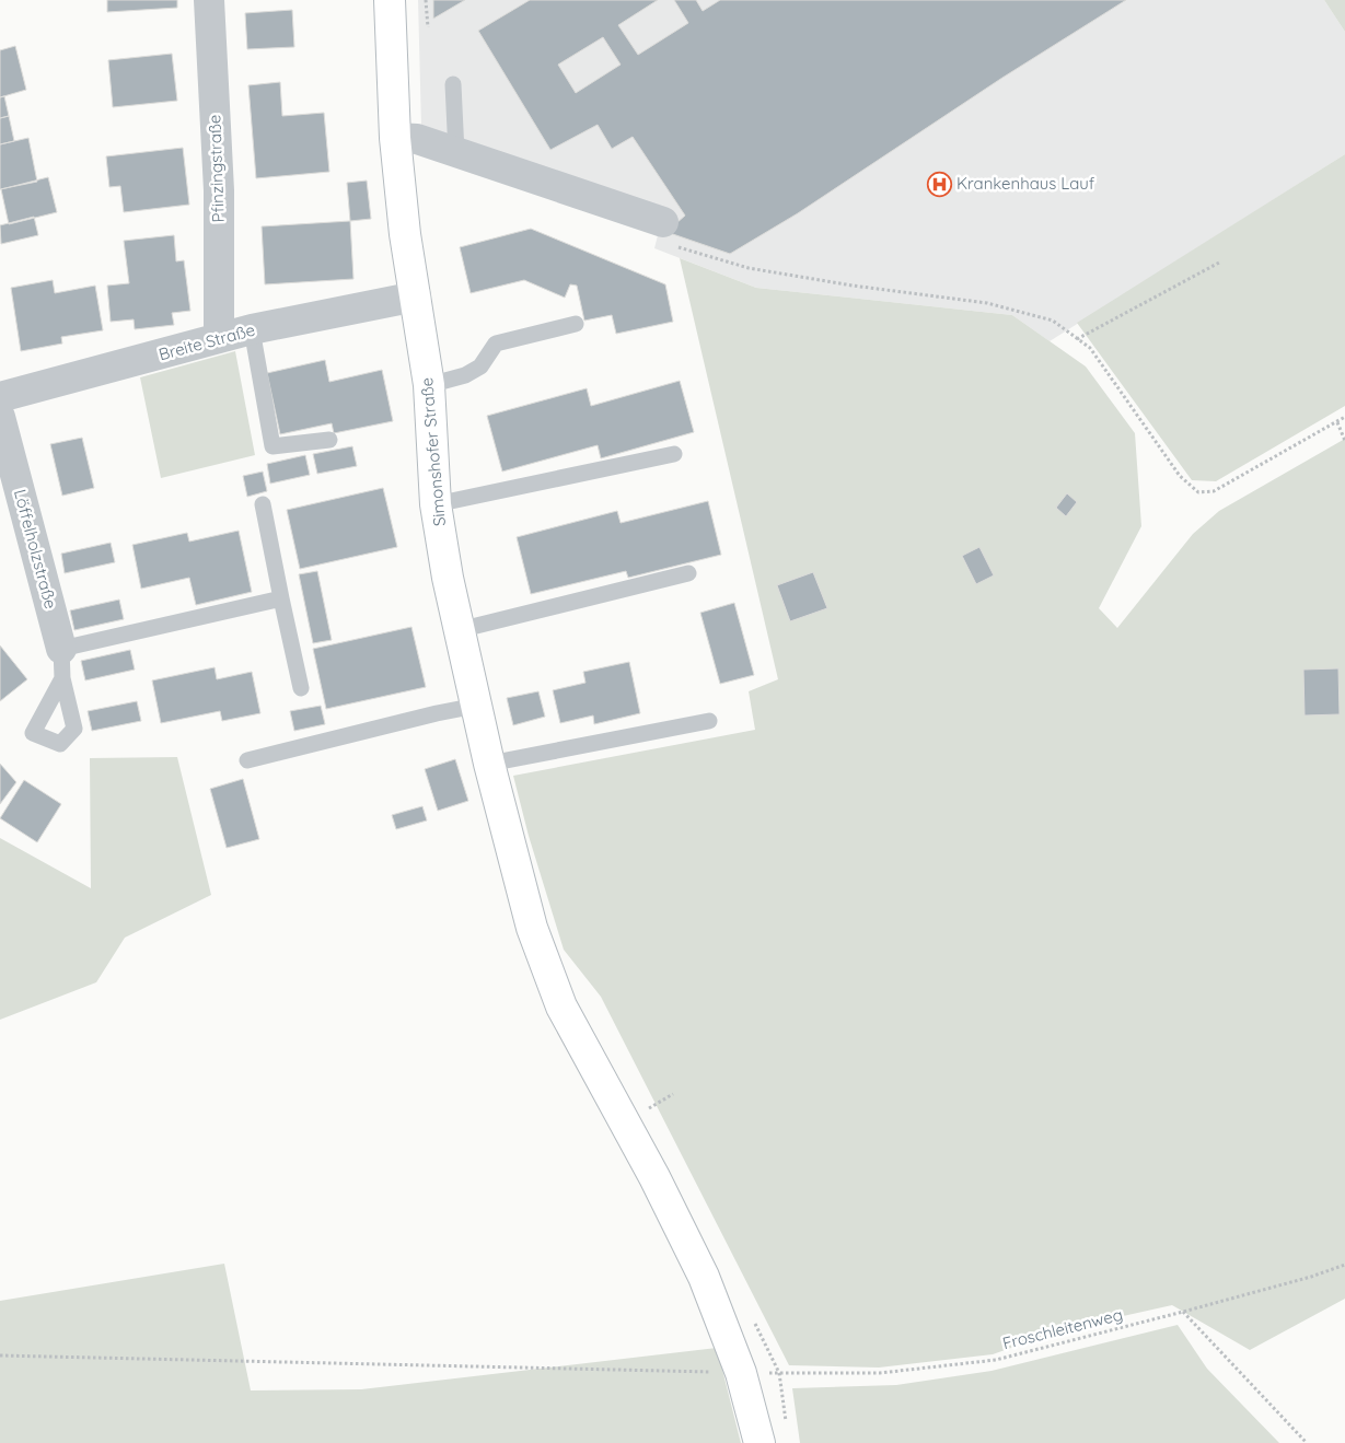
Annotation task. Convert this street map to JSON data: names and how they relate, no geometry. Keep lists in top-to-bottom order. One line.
{"streets":{"street":["Pfinzingstraße","Breite Straße","Simonshofer Straße","Löffelholzstraße"],"path":["Froschleitenweg"]},"crossings":[["Pfinzingstraße","Breite Straße"],["Breite Straße","Simonshofer Straße"],["Simonshofer Straße","Froschleitenweg"]],"places":{"hospital":["Krankenhaus Lauf"]}}
